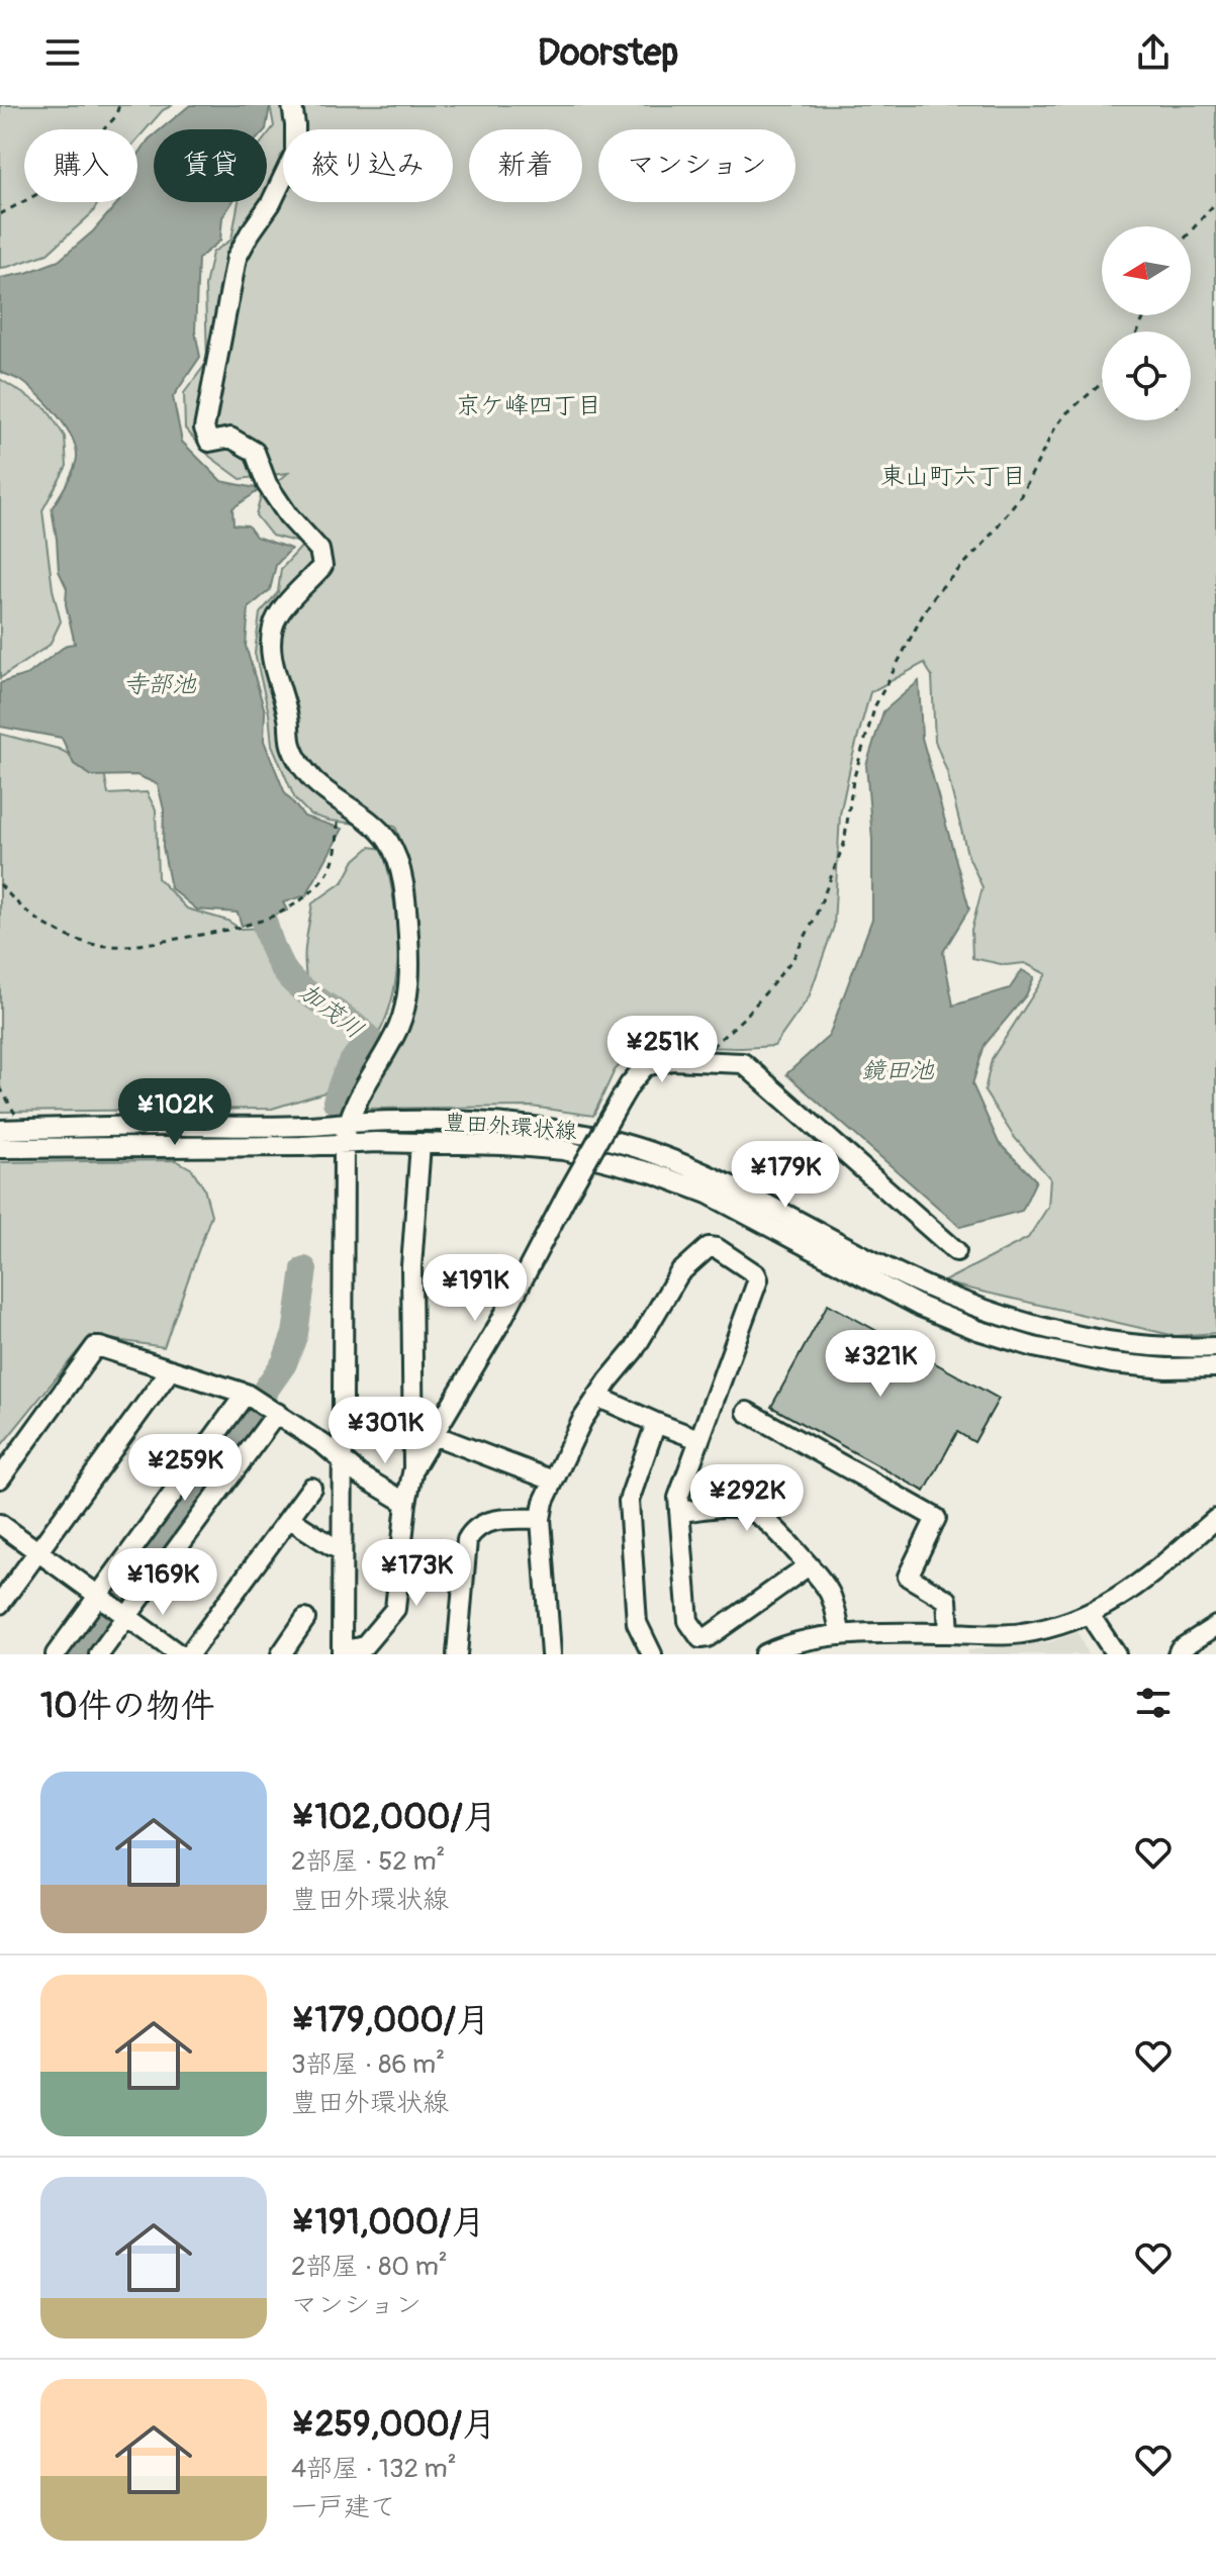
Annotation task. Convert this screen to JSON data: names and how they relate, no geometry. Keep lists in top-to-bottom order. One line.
{"streets":{"street":["豊田外環状線"]},"districts":["京ケ峰四丁目","東山町六丁目"],"water":["寺部池","加茂川","鏡田池"],"north":"left","page":{"header":"Doorstep","chip":["購入","賃貸","絞り込み","新着","マンション"],"price":["¥251K","¥102K","¥179K","¥191K","¥321K","¥301K","¥259K","¥292K","¥173K","¥169K"],"heading":"10件の物件","list":[{"name":"¥102,000/月","note":"2部屋 · 52 m² · 豊田外環状線"},{"name":"¥179,000/月","note":"3部屋 · 86 m² · 豊田外環状線"},{"name":"¥191,000/月","note":"2部屋 · 80 m² · マンション"},{"name":"¥259,000/月","note":"4部屋 · 132 m² · 一戸建て"}]}}
